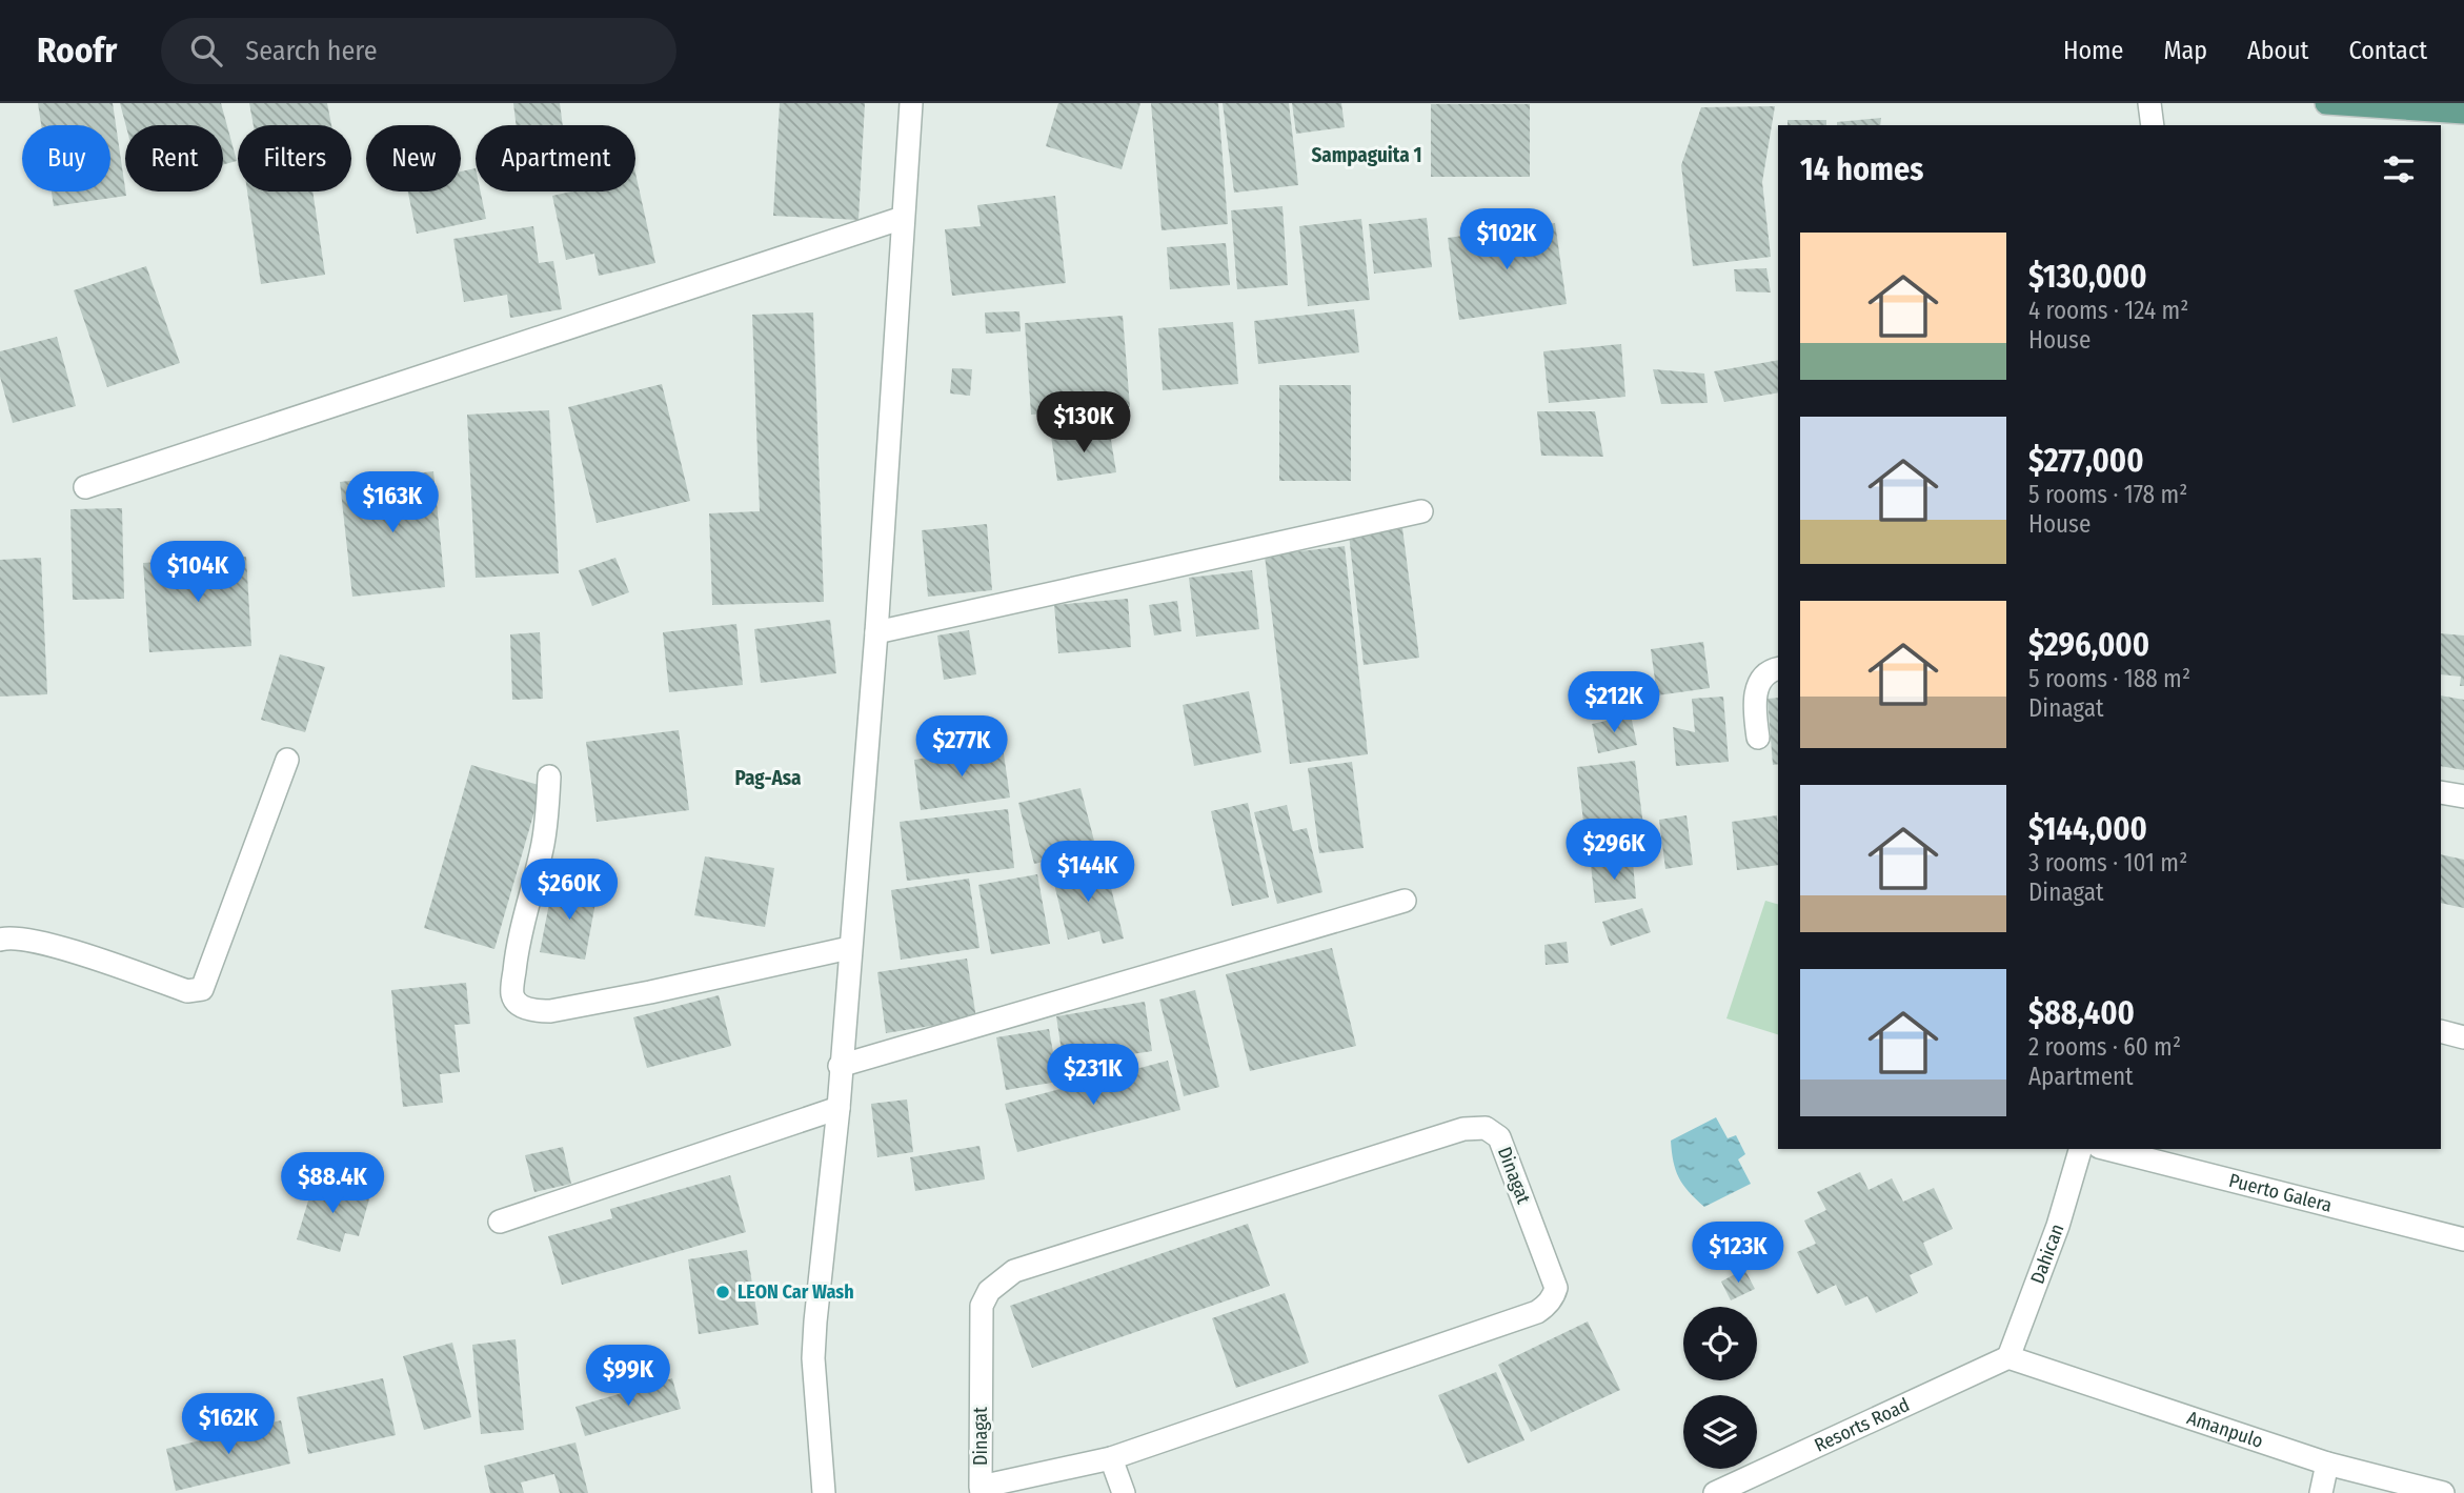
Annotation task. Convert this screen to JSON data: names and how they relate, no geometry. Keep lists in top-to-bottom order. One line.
{"streets":{"street":["Dinagat","Puerto Galera","Dahican","Resorts Road","Amanpulo"]},"crossings":[["Dahican","Resorts Road"],["Dahican","Amanpulo"],["Resorts Road","Amanpulo"]],"districts":["Sampaguita 1","Pag-Asa"],"places":["LEON Car Wash"],"page":{"header":"Roofr","search":"Search here","nav":["Home","Map","About","Contact"],"chip":["Buy","Rent","Filters","New","Apartment"],"heading":"14 homes","price":["$102K","$130K","$163K","$104K","$212K","$277K","$296K","$144K","$260K","$231K","$88.4K","$123K","$99K","$162K"],"list":[{"name":"$130,000","note":"4 rooms · 124 m² · House"},{"name":"$277,000","note":"5 rooms · 178 m² · House"},{"name":"$296,000","note":"5 rooms · 188 m² · Dinagat"},{"name":"$144,000","note":"3 rooms · 101 m² · Dinagat"},{"name":"$88,400","note":"2 rooms · 60 m² · Apartment"}]}}
